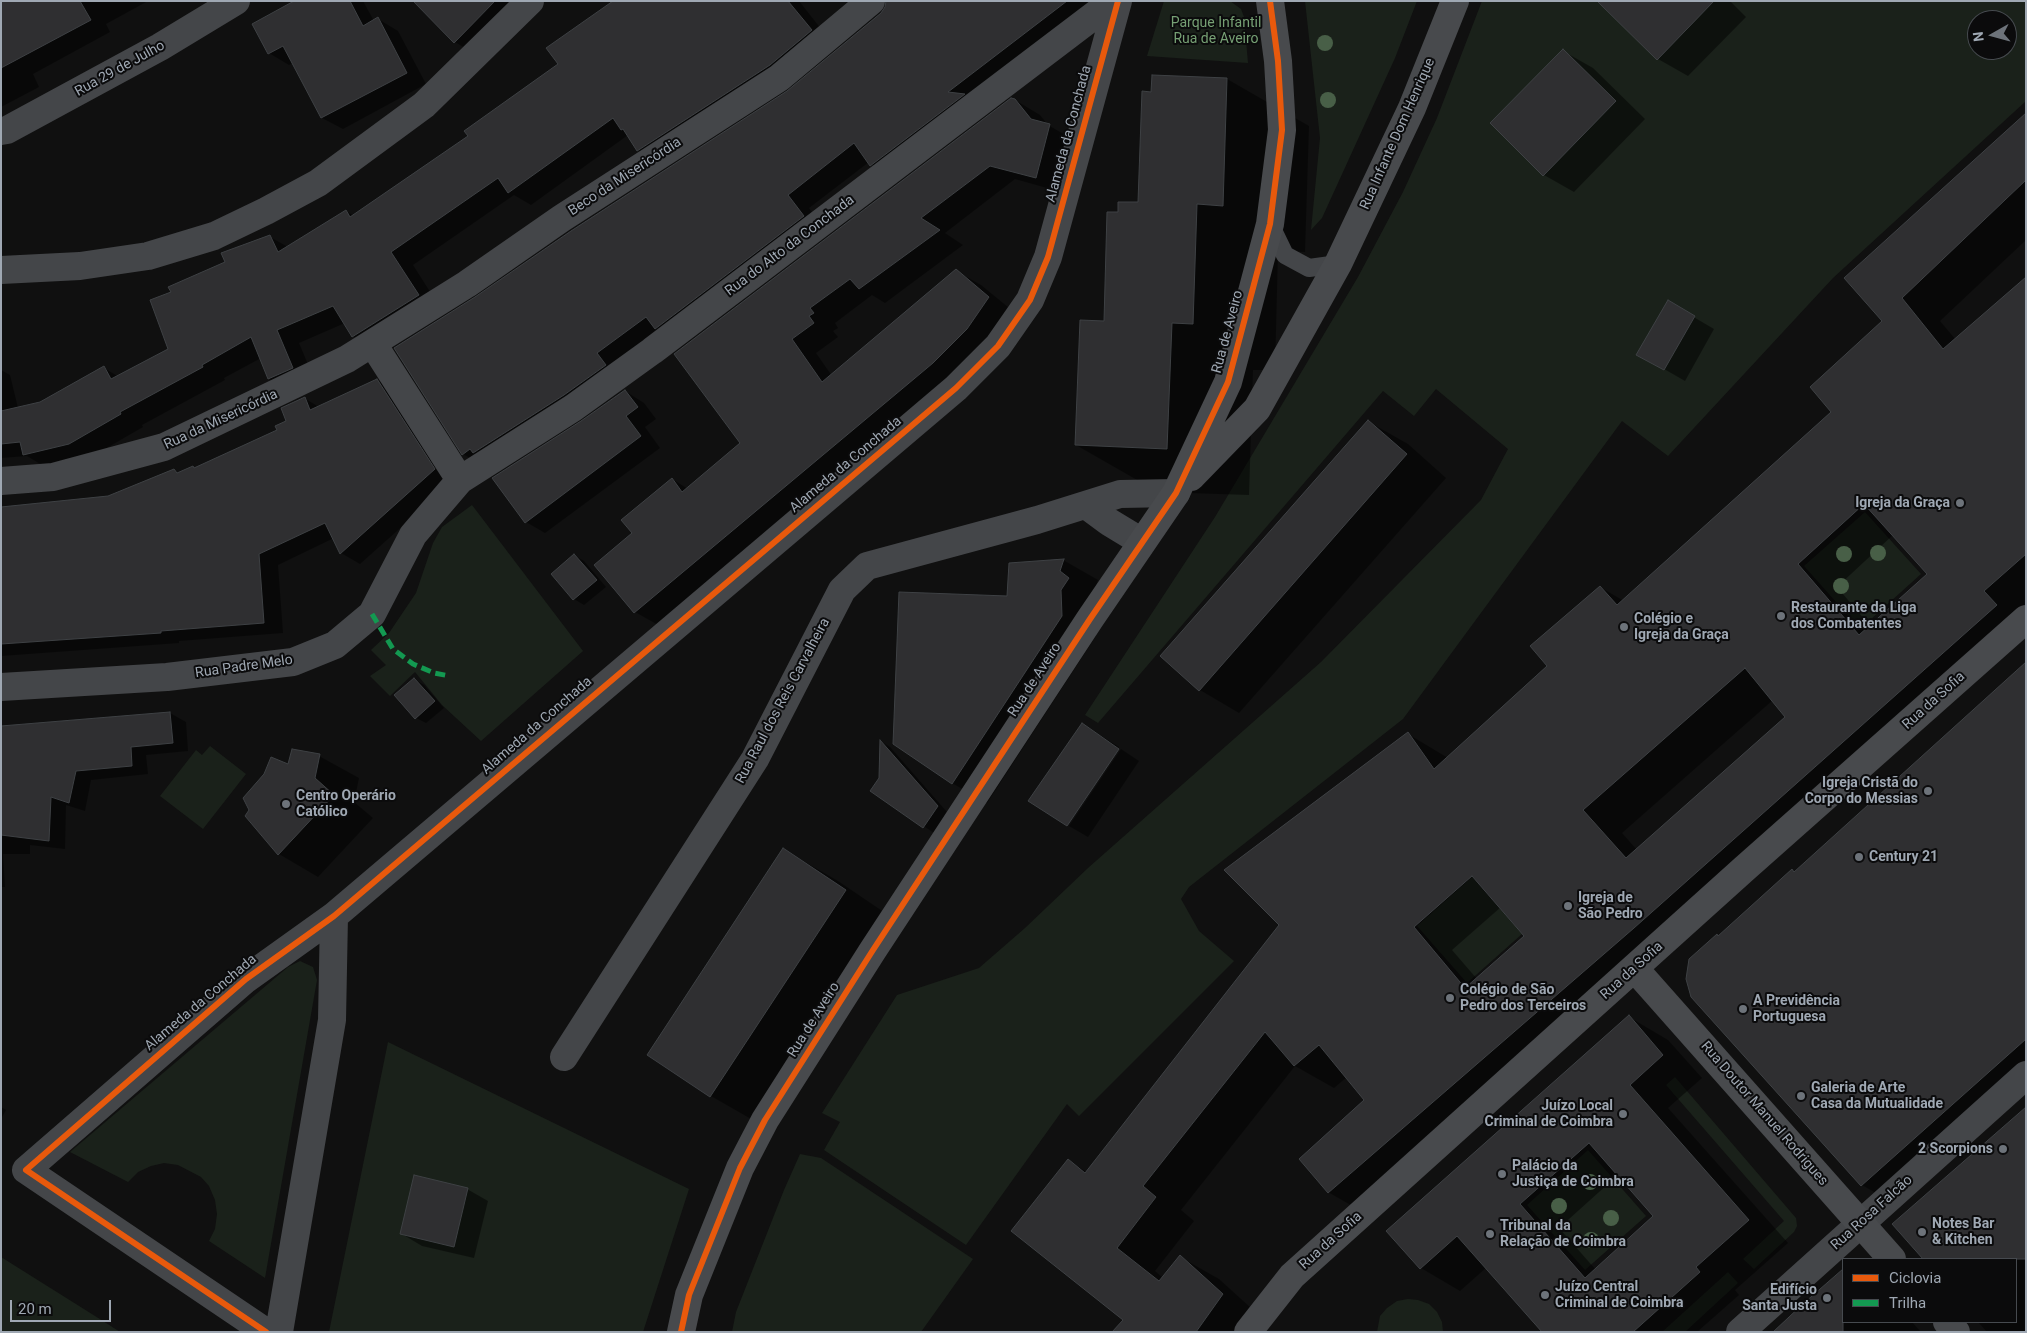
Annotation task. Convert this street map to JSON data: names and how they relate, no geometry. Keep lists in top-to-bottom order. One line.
{"streets":{"street":["Rua 29 de Julho","Alameda da Conchada","Rua Infante Dom Henrique","Beco da Misericórdia","Rua do Alto da Conchada","Rua de Aveiro","Rua da Misericórdia","Rua Padre Melo","Rua Raul dos Reis Carvalheira","Rua da Sofia","Rua Doutor Manuel Rodrigues","Rua Rosa Falcão"]},"crossings":[["Rua Infante Dom Henrique","Rua de Aveiro"],["Beco da Misericórdia","Rua da Misericórdia"],["Rua do Alto da Conchada","Rua Padre Melo"],["Rua de Aveiro","Rua Raul dos Reis Carvalheira"],["Rua da Sofia","Rua Doutor Manuel Rodrigues"],["Rua Doutor Manuel Rodrigues","Rua Rosa Falcão"]],"parks":["Parque Infantil Rua de Aveiro"],"places":["Igreja da Graça","Restaurante da Liga dos Combatentes","Colégio e Igreja da Graça","Igreja Cristã do Corpo do Messias","Centro Operário Católico","Century 21","Igreja de São Pedro","Colégio de São Pedro dos Terceiros","A Previdência Portuguesa","Galeria de Arte Casa da Mutualidade","Juízo Local Criminal de Coimbra","2 Scorpions","Palácio da Justiça de Coimbra","Notes Bar & Kitchen","Tribunal da Relação de Coimbra","Juízo Central Criminal de Coimbra","Edifício Santa Justa"],"legend":["Ciclovia","Trilha"],"scale_bar":"20 m","north":"left"}
